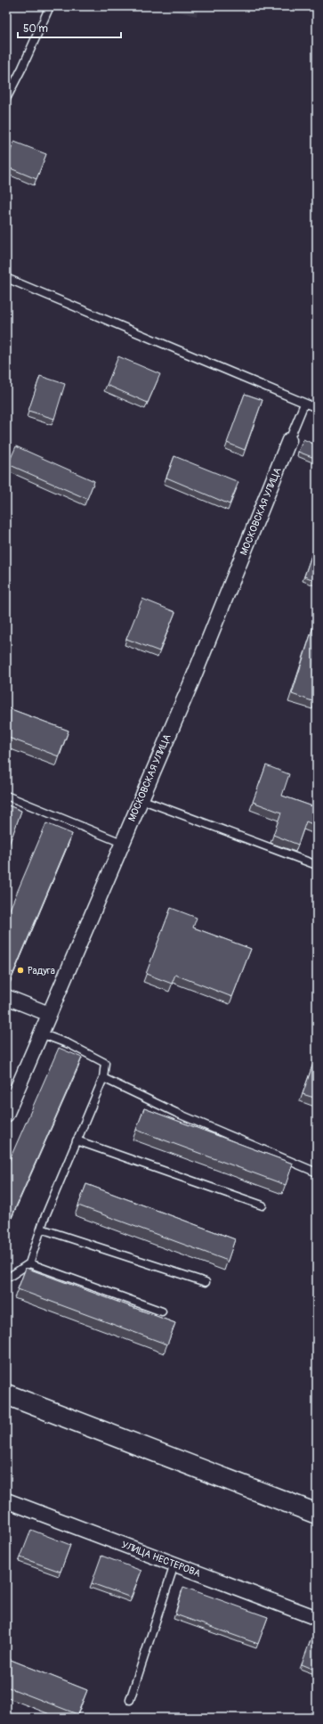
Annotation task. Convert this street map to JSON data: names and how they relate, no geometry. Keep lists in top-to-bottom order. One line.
{"streets":{"street":["МОСКОВСКАЯ УЛИЦА","УЛИЦА НЕСТЕРОВА"]},"places":["Радуга"],"scale_bar":"50 m"}
